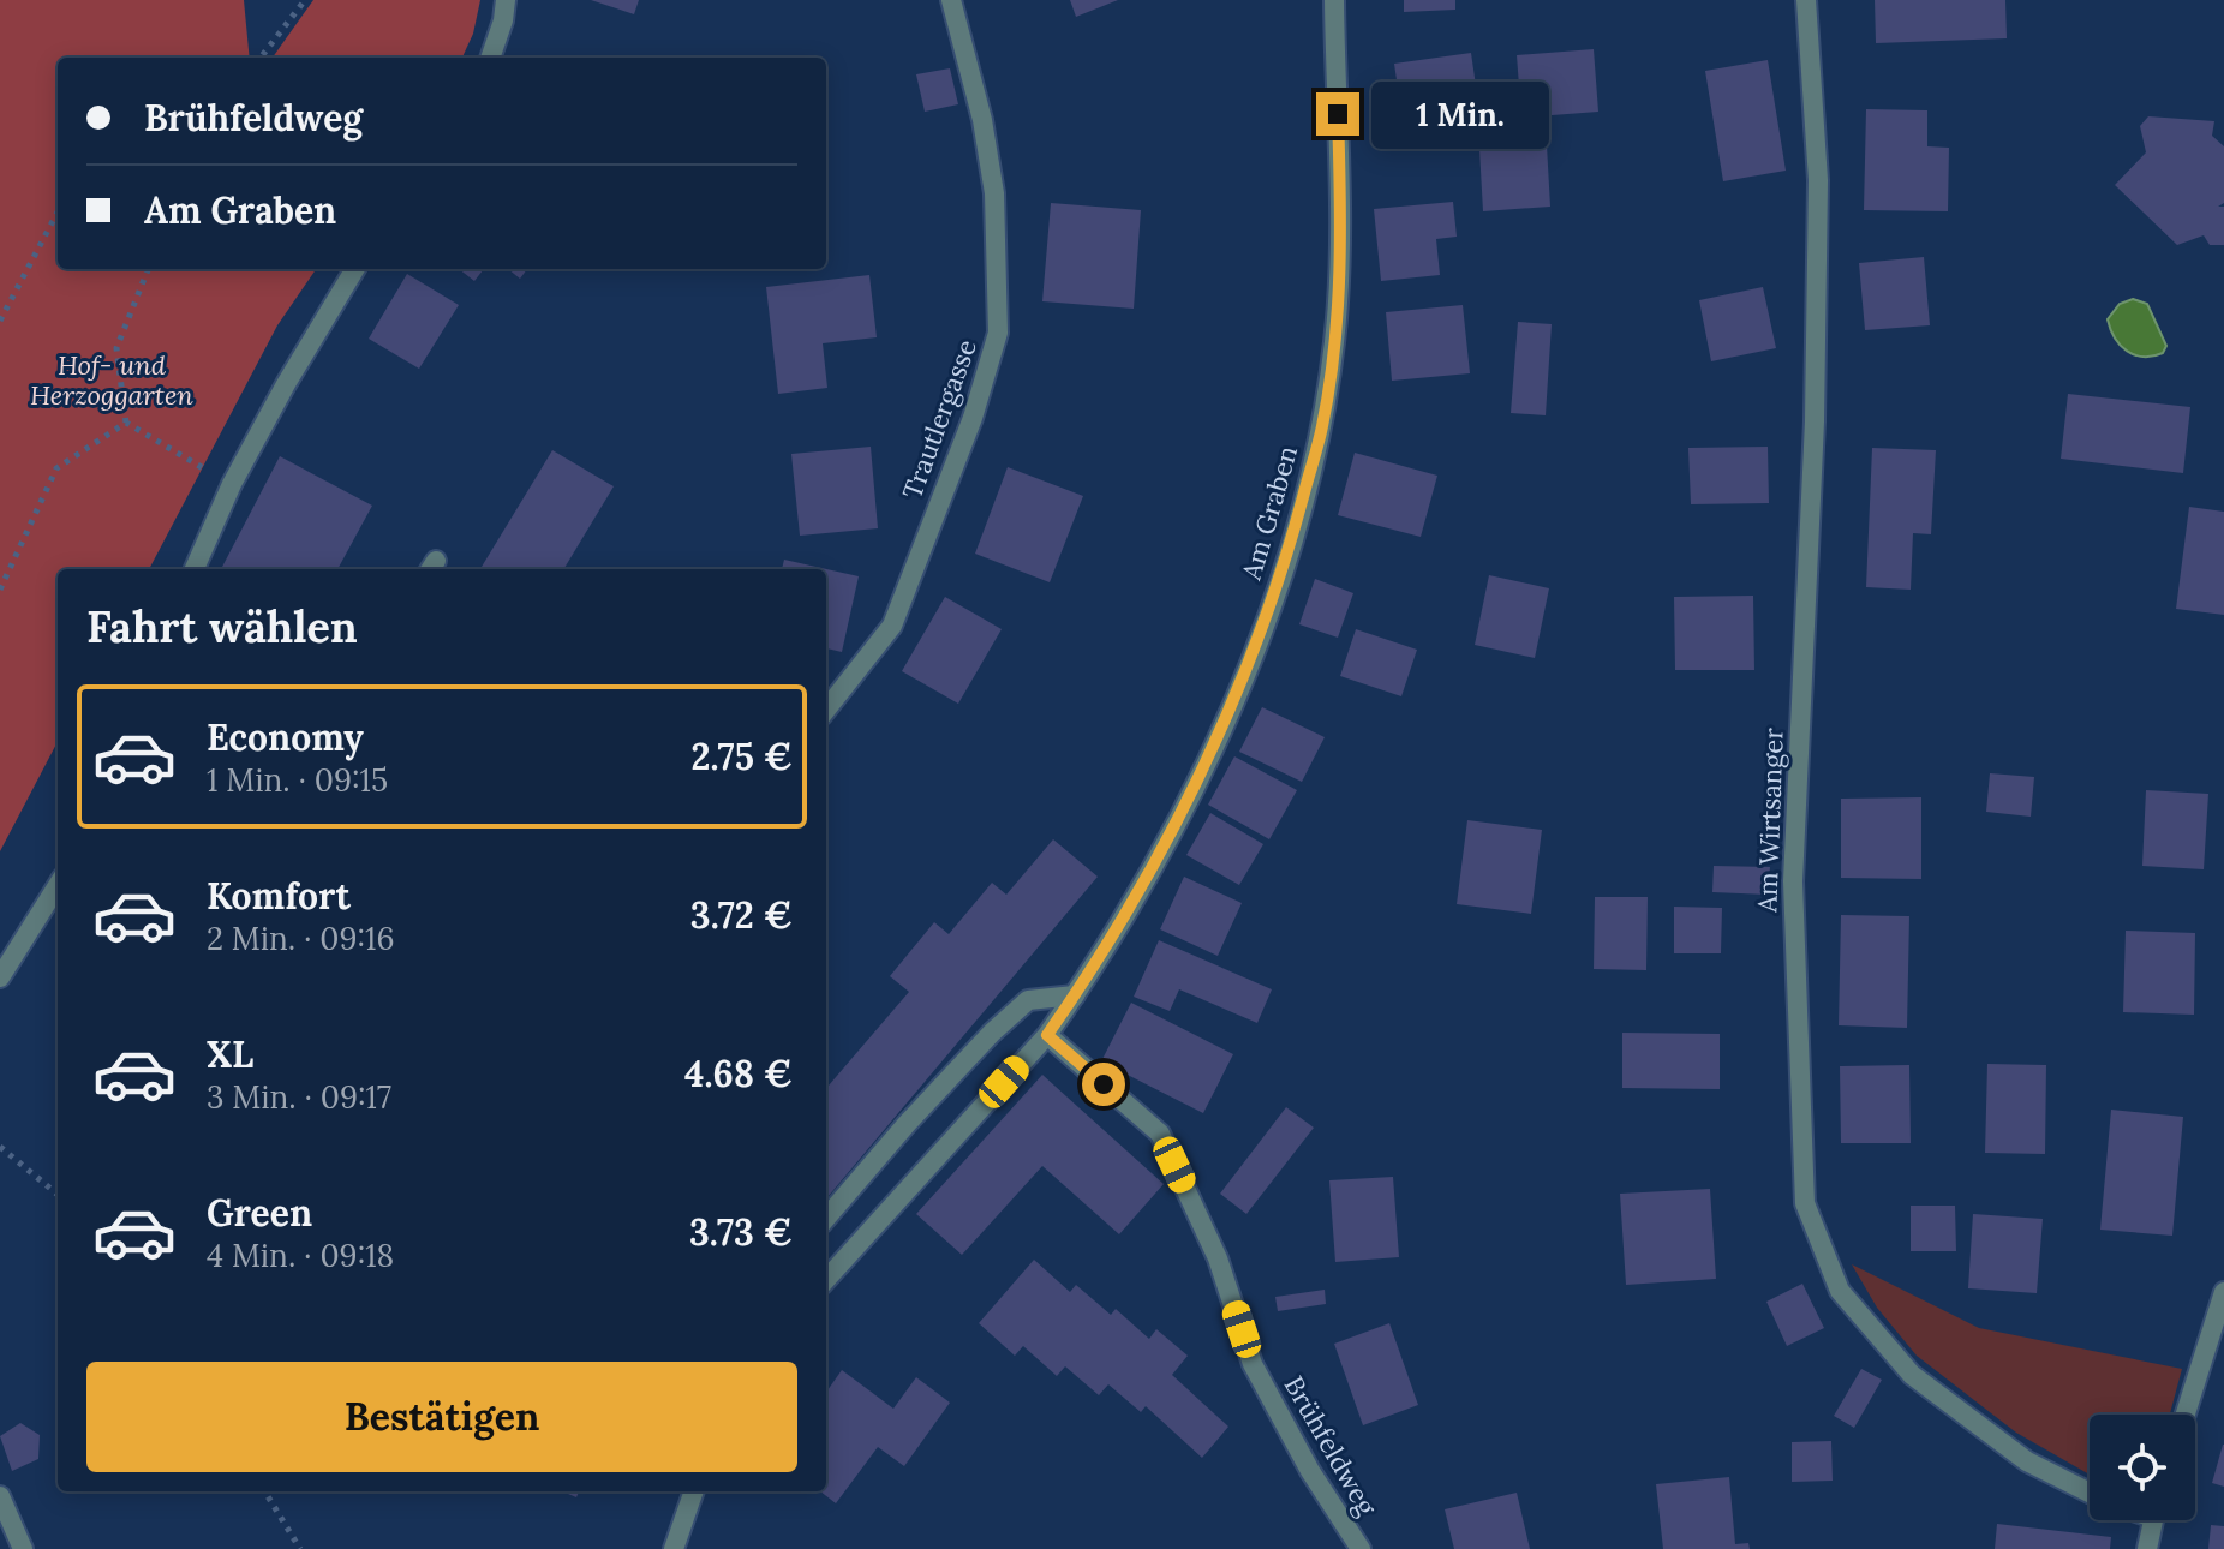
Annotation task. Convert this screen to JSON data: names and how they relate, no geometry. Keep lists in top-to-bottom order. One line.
{"streets":{"street":["Trautlergasse","Am Graben","Am Wirtsanger","Brühfeldweg"]},"crossings":[["Am Graben","Brühfeldweg"]],"parks":["Hof- und Herzoggarten"],"page":{"banner":["Brühfeldweg","Am Graben"],"bubble":"1 Min.","heading":"Fahrt wählen","list":[{"name":"Economy","note":"1 Min. · 09:15","value":"2.75 €"},{"name":"Komfort","note":"2 Min. · 09:16","value":"3.72 €"},{"name":"XL","note":"3 Min. · 09:17","value":"4.68 €"},{"name":"Green","note":"4 Min. · 09:18","value":"3.73 €"}],"buttons":"Bestätigen"}}
